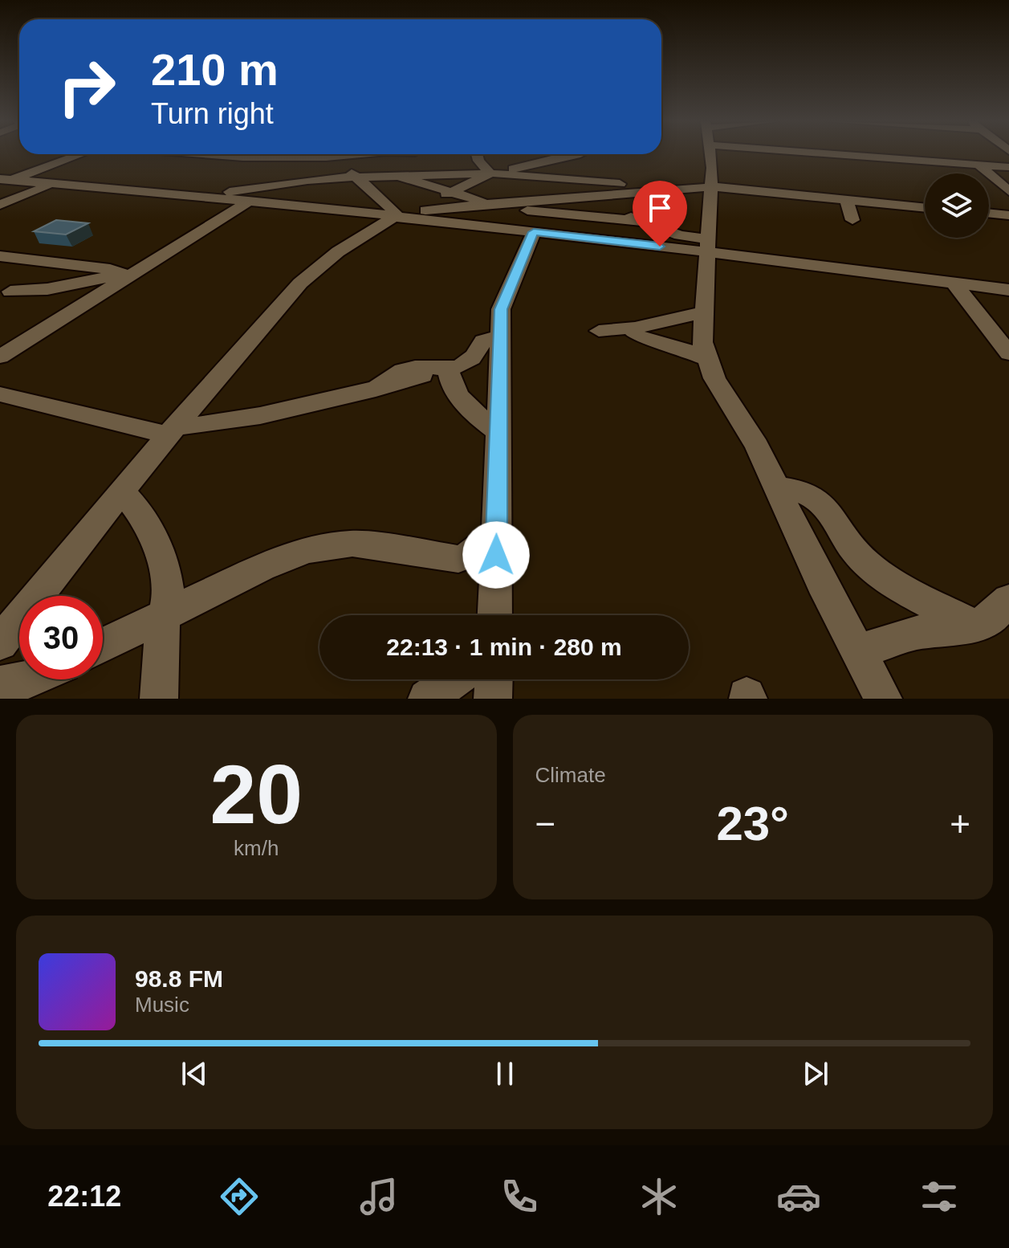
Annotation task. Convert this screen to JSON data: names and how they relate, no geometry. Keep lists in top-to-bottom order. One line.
{"page":{"turn":["210 m","Turn right"],"limit":"30","trip":"22:13 · 1 min · 280 m","tile":[["20","km/h"],"Climate"],"heat":["−","23°","+"],"song":["98.8 FM","Music"],"tabs":"22:12"}}
